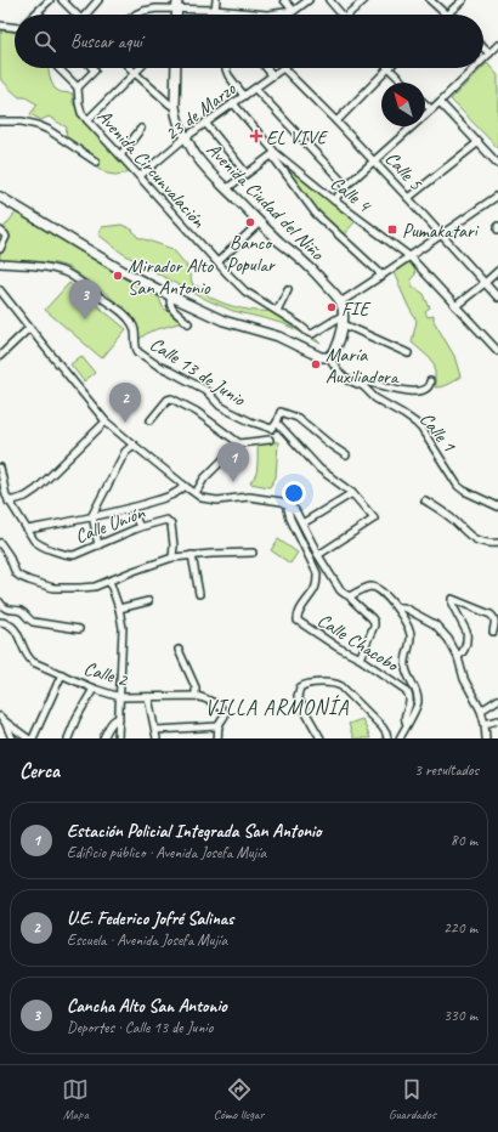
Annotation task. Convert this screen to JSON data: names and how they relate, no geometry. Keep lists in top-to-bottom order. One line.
{"streets":{"main road":["Avenida Ciudad del Niño"],"street":["23 de Marzo","Avenida Circunvalación","Calle 5","Calle 4","Calle 13 de Junio","Calle 1","Calle Unión","Calle Chacobo","Calle 2"]},"crossings":[["23 de Marzo","Avenida Circunvalación"],["23 de Marzo","Calle 5"],["23 de Marzo","Calle 4"],["23 de Marzo","Avenida Ciudad del Niño"]],"districts":["VILLA ARMONÍA"],"places":{"health":["EL VIVE"],"other":["Banco Popular","Mirador Alto San Antonio","FIE","María Auxiliadora"],"transit":["Pumakatari"]},"north":"top left","page":{"search":"Buscar aquí","pins":["3","2","1"],"heading":["Cerca","3 resultados"],"list":[{"mark":"1","name":"Estación Policial Integrada San Antonio","note":"Edificio público · Avenida Josefa Mujía","value":"80 m"},{"mark":"2","name":"U.E. Federico Jofré Salinas","note":"Escuela · Avenida Josefa Mujía","value":"220 m"},{"mark":"3","name":"Cancha Alto San Antonio","note":"Deportes · Calle 13 de Junio","value":"330 m"}],"nav":["Mapa","Cómo llegar","Guardados"]}}
